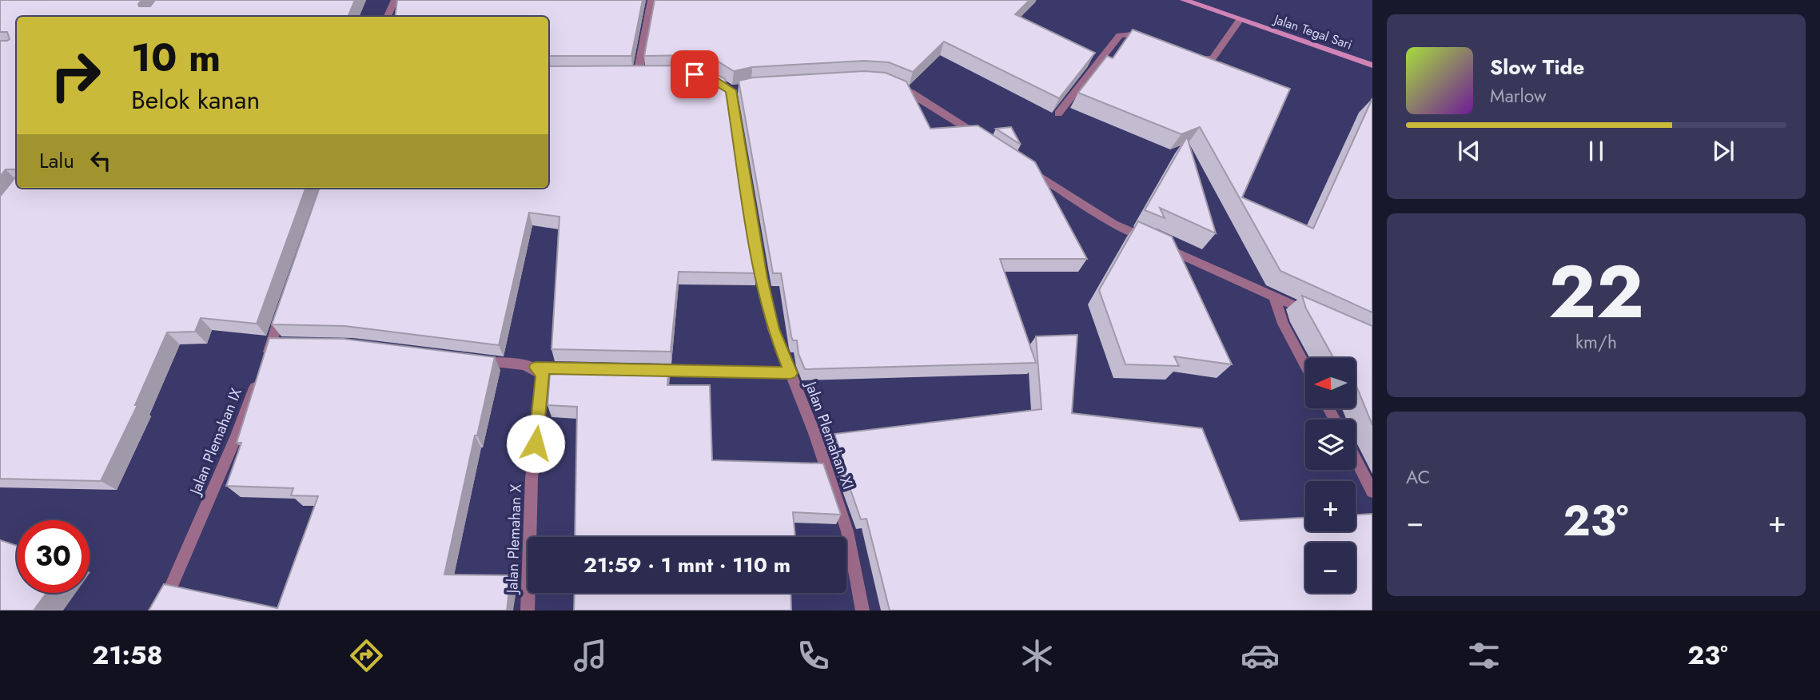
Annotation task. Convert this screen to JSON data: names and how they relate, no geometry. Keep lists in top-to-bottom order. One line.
{"streets":{"street":["Jalan Tegal Sari","Jalan Plemahan XI","Jalan Plemahan IX","Jalan Plemahan X"]},"north":"left","page":{"turn":["10 m","Belok kanan"],"song":["Slow Tide","Marlow"],"then":"Lalu","tile":[["22","km/h"],"AC"],"map_buttons":["+","−"],"heat":["−","23°","+"],"limit":"30","trip":"21:59 · 1 mnt · 110 m","tabs":["21:58","23°"]}}
